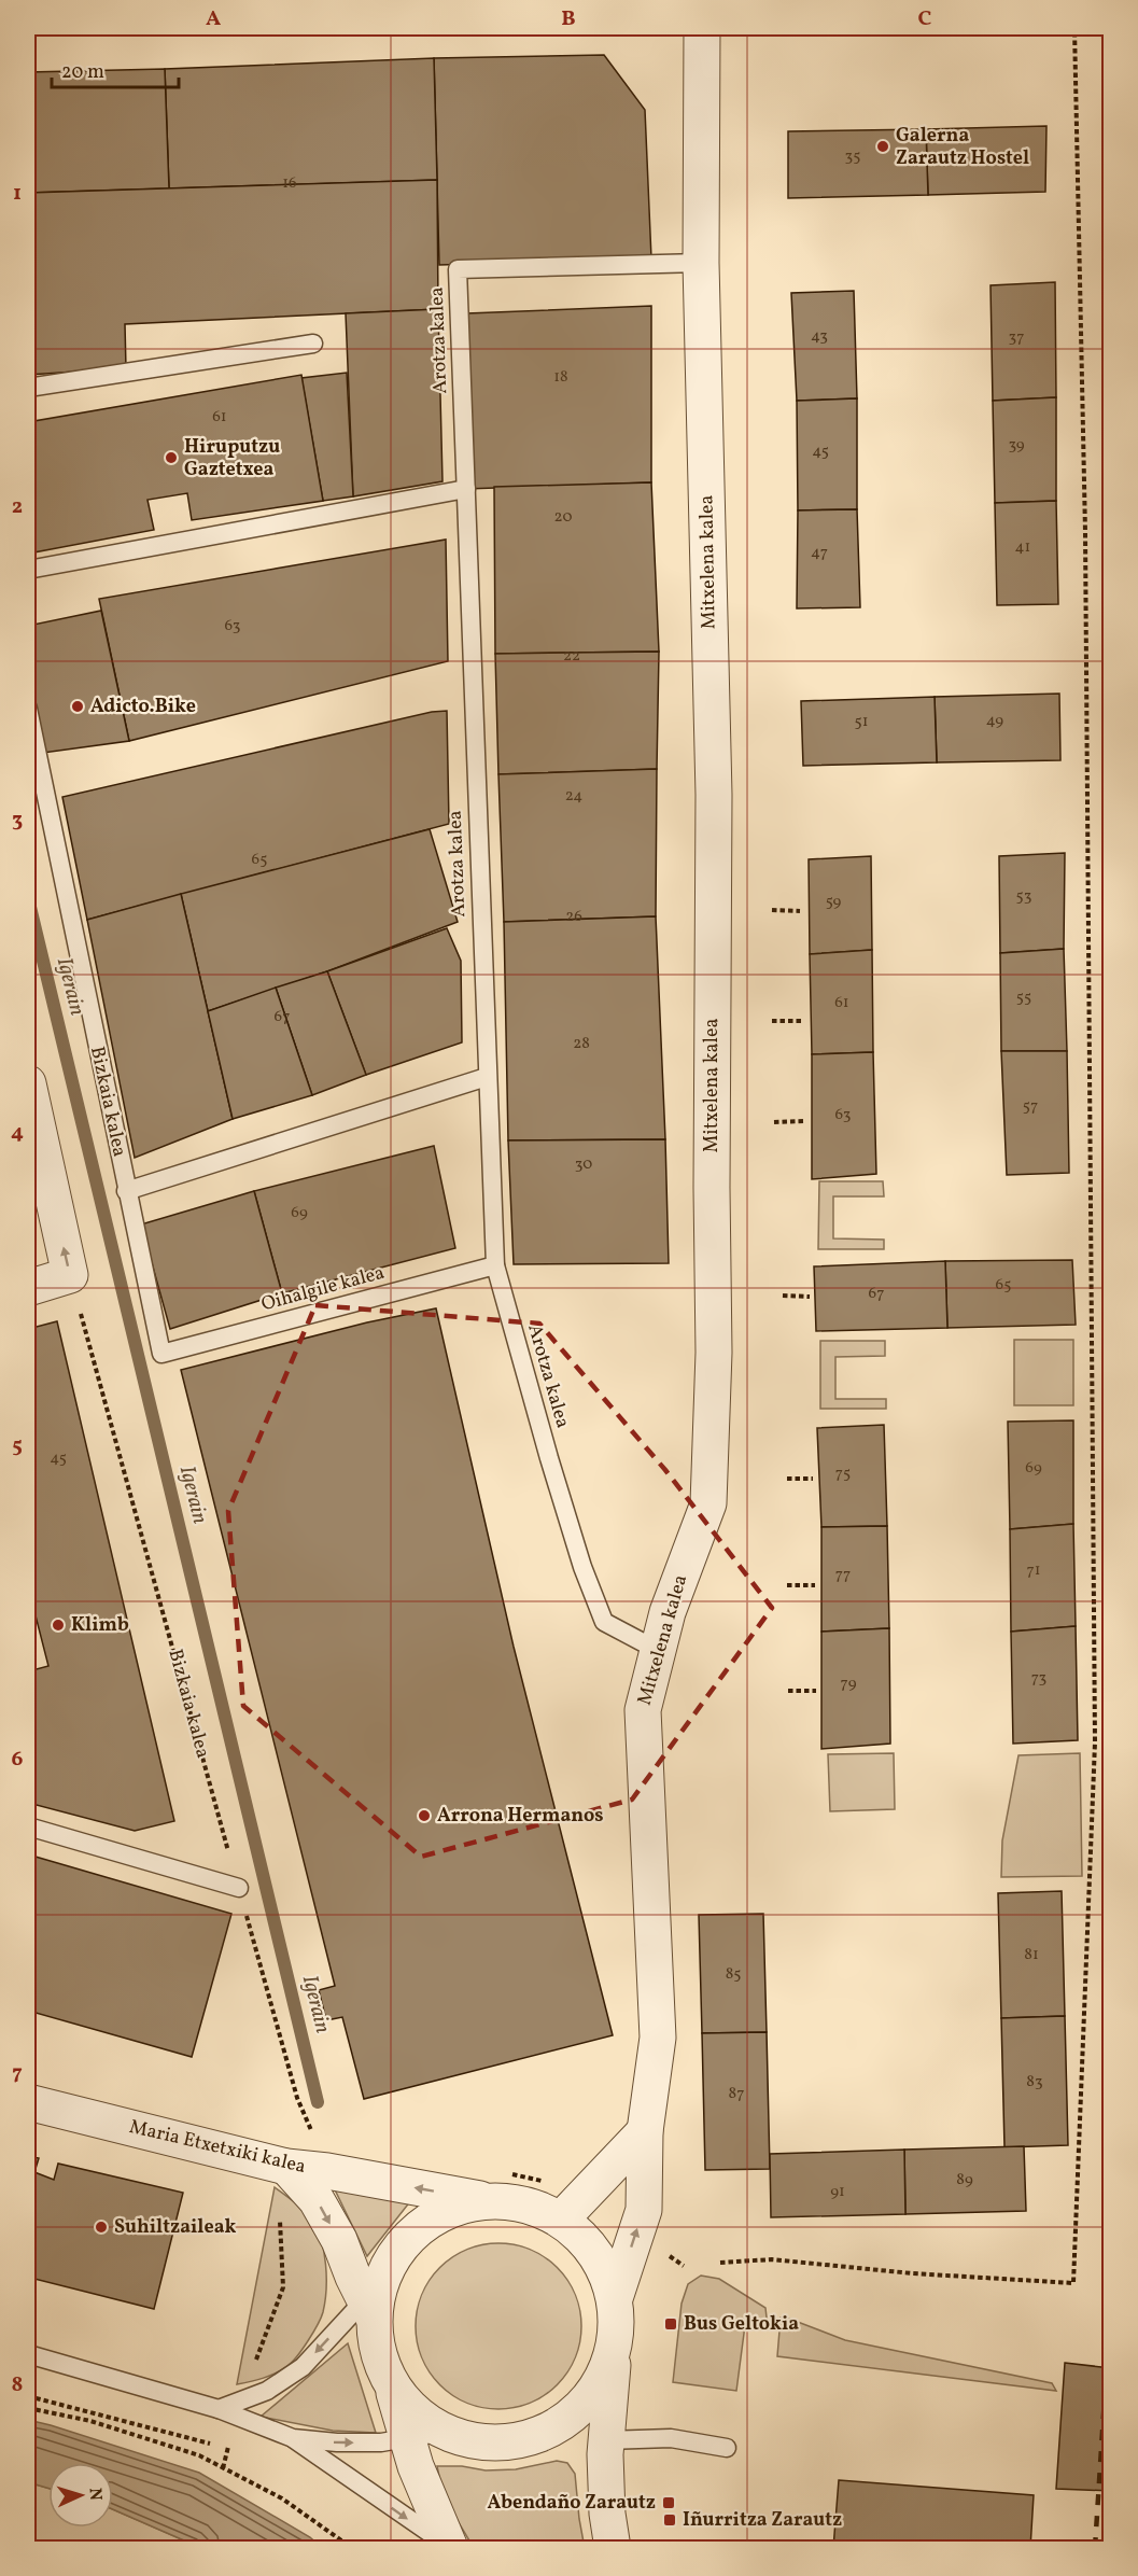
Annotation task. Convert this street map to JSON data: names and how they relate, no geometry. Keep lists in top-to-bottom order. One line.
{"streets":{"street":["Mitxelena kalea","Maria Etxetxiki kalea"],"lane":["Arotza kalea","Bizkaia kalea","Oihalgile kalea"]},"crossings":[["Arotza kalea","Mitxelena kalea"],["Arotza kalea","Oihalgile kalea"],["Bizkaia kalea","Oihalgile kalea"]],"one_way":["Maria Etxetxiki kalea"],"water":["Igerain"],"places":{"other":["Galerna Zarautz Hostel","Hiruputzu Gaztetxea","Adicto.Bike","Klimb","Arrona Hermanos","Suhiltzaileak"],"transit":["Bus Geltokia","Abendaño Zarautz","Iñurritza Zarautz"]},"house_numbers":["35","16","43","37","18","61","39","45","20","41","47","63","22","49","51","24","65","53","59","26","55","61","67","28","57","63","30","69","65","67","45","69","75","71","77","73","79","81","85","83","87","89","91"],"scale_bar":"20 m","north":"right","grid":{"columns":["A","B","C"],"rows":["1","2","3","4","5","6","7","8"]}}
